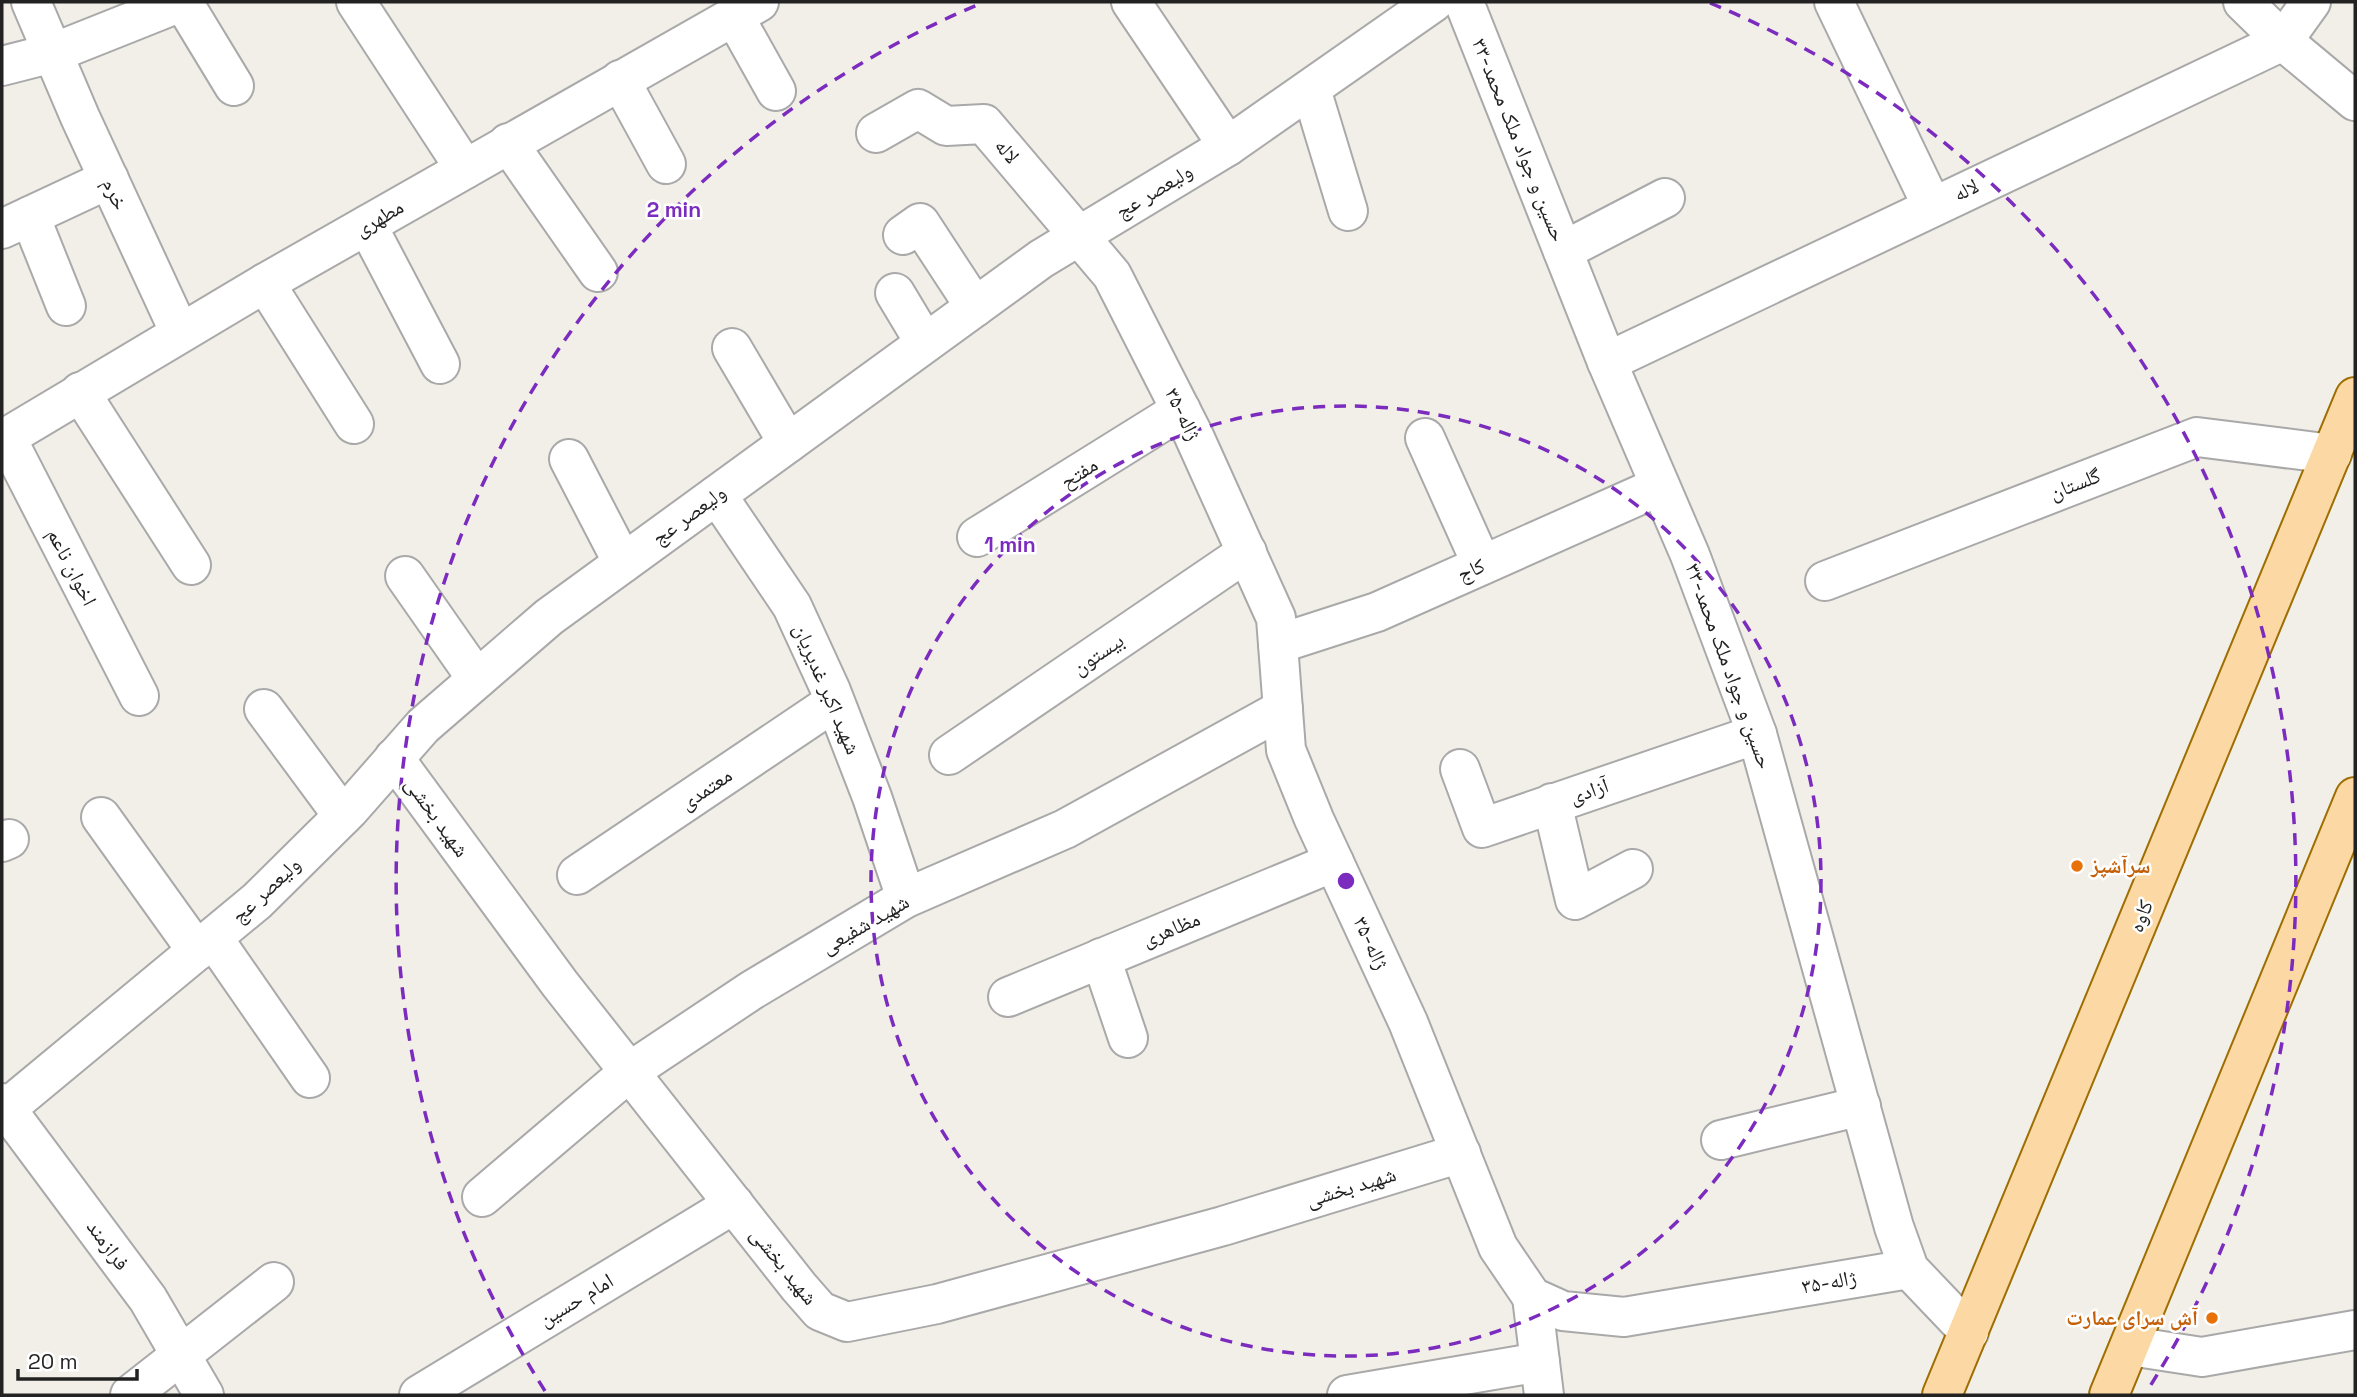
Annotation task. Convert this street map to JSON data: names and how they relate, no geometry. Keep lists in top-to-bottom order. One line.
{"streets":{"main road":["کاوه"],"street":["۳۳-حسین و جواد ملک محمد","لاله","ولیعصر عج","خرم","مطهری","۳۵-ژاله","مفتح","گلستان","اخوان ناعم","کاج","بیستون","شهید اکبر غدیریان","معتمدی","آزادی","شهید بخشی","شهید شفیعی","مظاهری","فرازمند","امام حسین"]},"crossings":[["۳۳-حسین و جواد ملک محمد","لاله"],["۳۳-حسین و جواد ملک محمد","۳۵-ژاله"],["۳۳-حسین و جواد ملک محمد","کاج"],["۳۳-حسین و جواد ملک محمد","آزادی"],["۳۳-حسین و جواد ملک محمد","کاوه"],["لاله","ولیعصر عج"],["لاله","۳۵-ژاله"],["ولیعصر عج","۳۵-ژاله"],["ولیعصر عج","شهید اکبر غدیریان"],["ولیعصر عج","شهید بخشی"],["ولیعصر عج","فرازمند"],["خرم","مطهری"],["مطهری","اخوان ناعم"],["۳۵-ژاله","مفتح"],["۳۵-ژاله","کاج"],["۳۵-ژاله","بیستون"],["۳۵-ژاله","شهید بخشی"],["۳۵-ژاله","شهید شفیعی"],["۳۵-ژاله","مظاهری"],["گلستان","کاوه"],["شهید اکبر غدیریان","معتمدی"],["شهید اکبر غدیریان","شهید شفیعی"],["شهید بخشی","شهید شفیعی"],["شهید بخشی","امام حسین"]],"places":["سرآشپز","آش سرای عمارت"],"scale_bar":"20 m","rings":["2 min","1 min"]}
